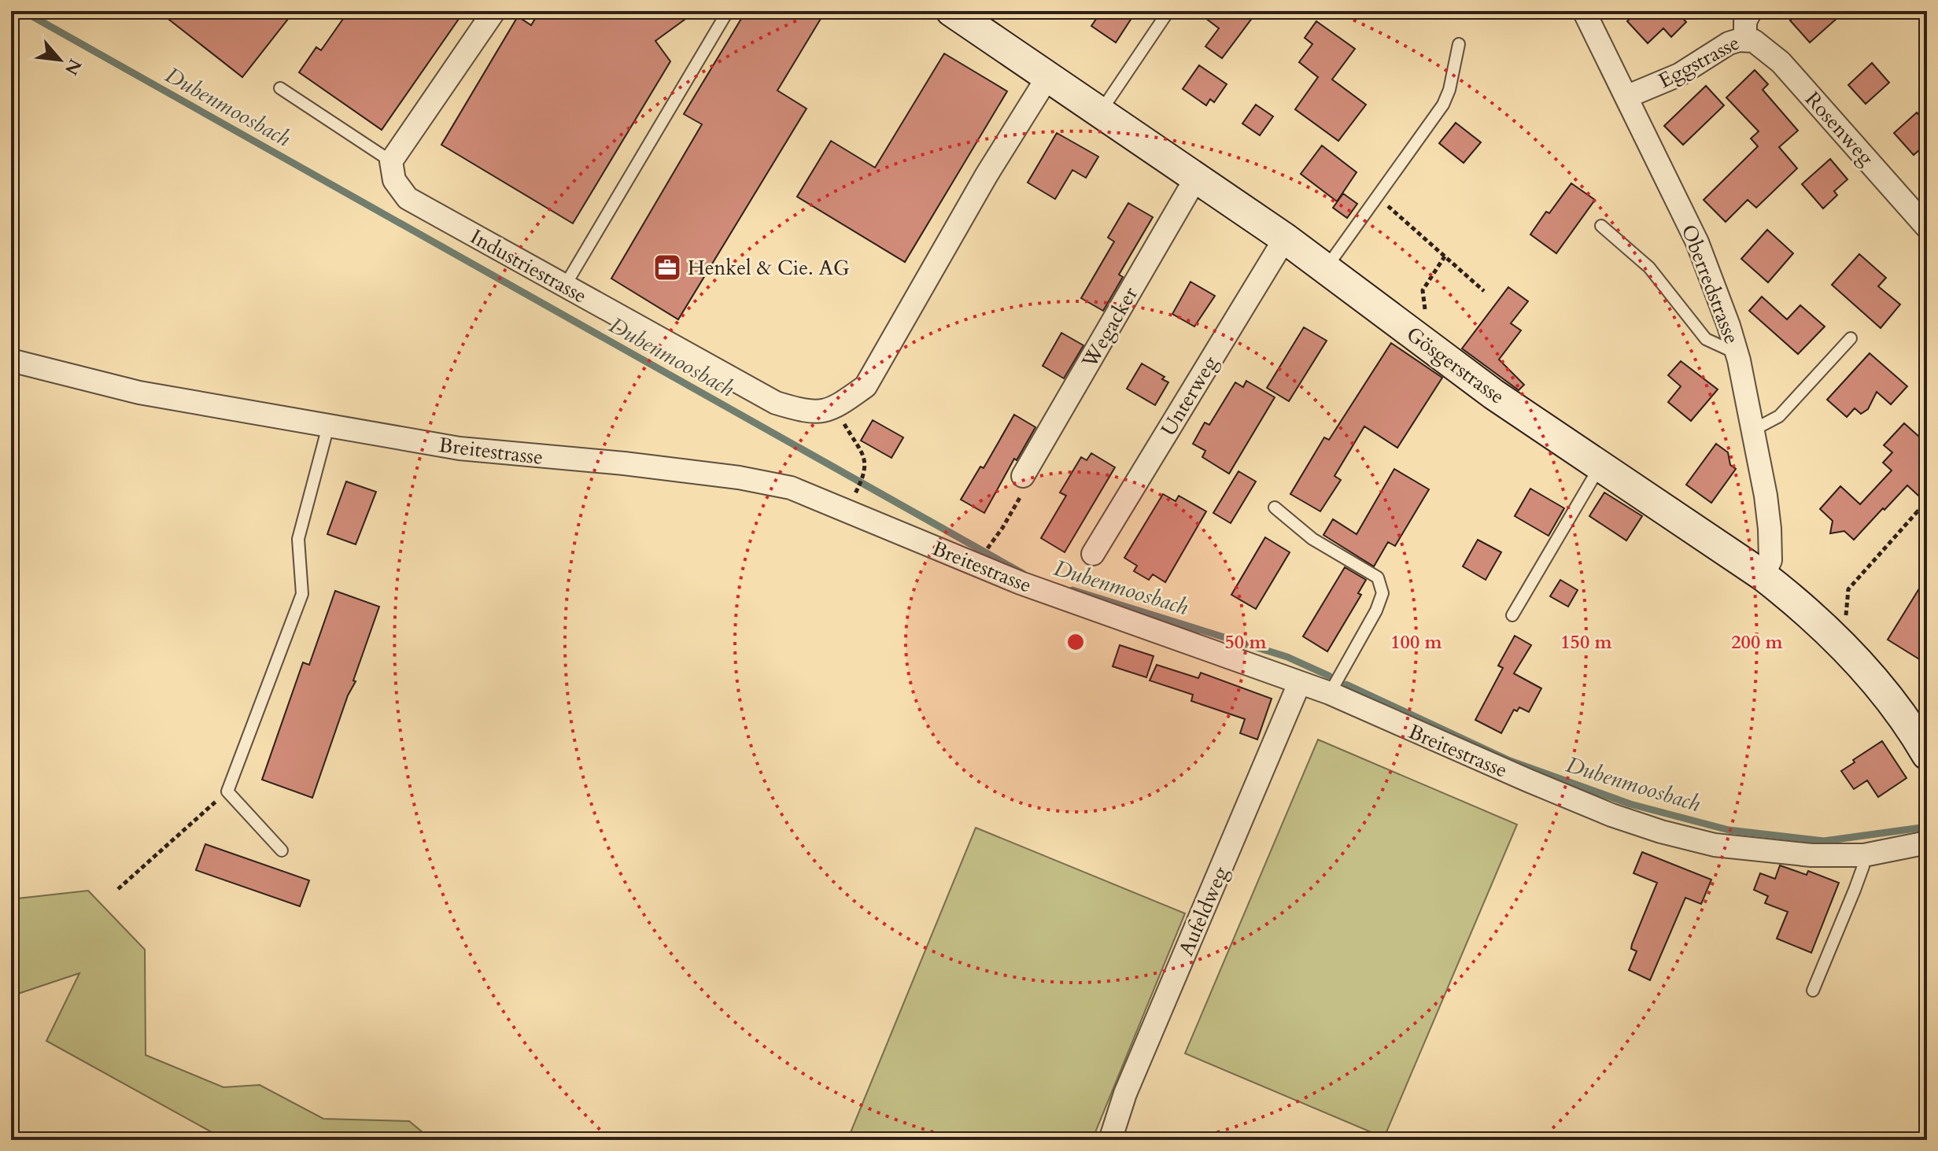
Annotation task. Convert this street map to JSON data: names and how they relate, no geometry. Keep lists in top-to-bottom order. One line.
{"streets":{"main road":["Gösgerstrasse"],"street":["Eggstrasse","Rosenweg","Industriestrasse","Oberredstrasse","Wegacker","Unterweg","Breitestrasse","Aufeldweg"]},"crossings":[["Eggstrasse","Rosenweg"],["Eggstrasse","Oberredstrasse"],["Industriestrasse","Gösgerstrasse"],["Oberredstrasse","Gösgerstrasse"],["Wegacker","Gösgerstrasse"],["Gösgerstrasse","Unterweg"],["Breitestrasse","Aufeldweg"]],"water":["Dubenmoosbach"],"places":{"office":["Henkel & Cie. AG"]},"north":"bottom right","rings":["50 m","100 m","150 m","200 m"]}
